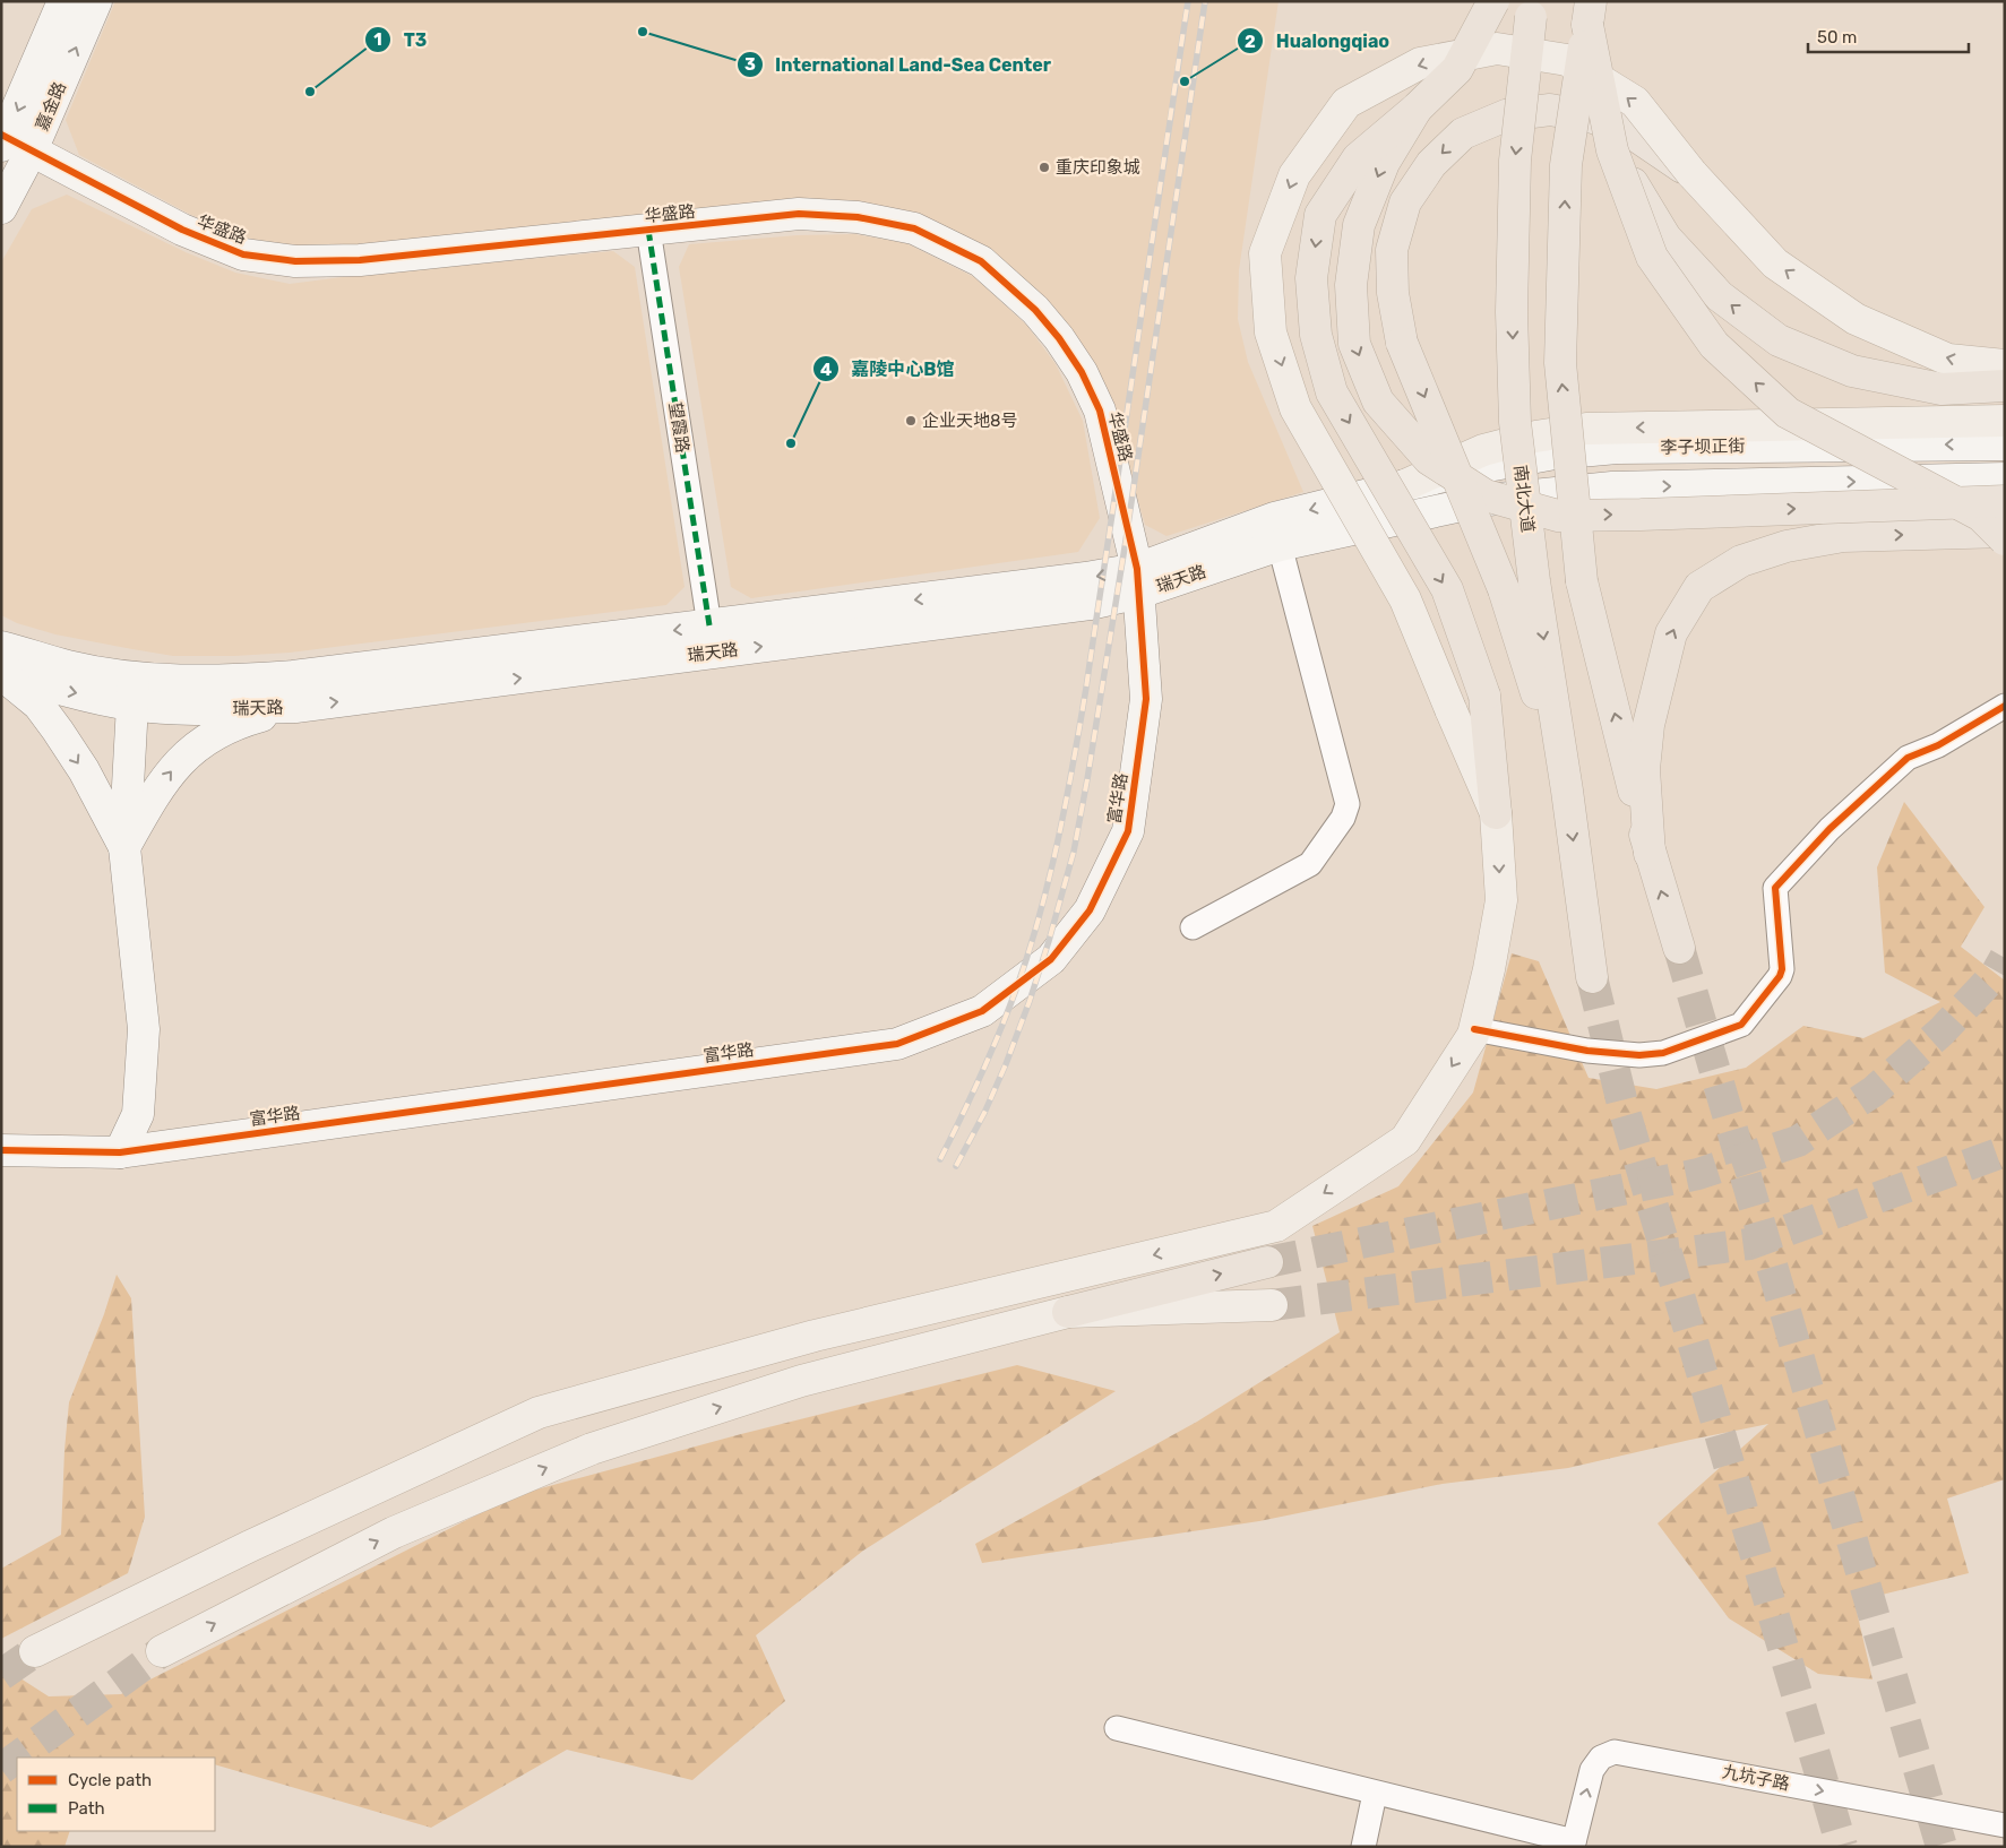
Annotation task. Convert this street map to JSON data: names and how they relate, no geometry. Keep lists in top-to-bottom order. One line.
{"streets":{"highway":["南北大道"],"main road":["嘉金路","华盛路","李子坝正街","瑞天路","富华路"],"street":["望霞路","九坑子路"]},"crossings":[["嘉金路","华盛路"],["华盛路","望霞路"],["华盛路","瑞天路"],["华盛路","富华路"],["望霞路","瑞天路"],["李子坝正街","瑞天路"],["瑞天路","富华路"]],"places":["International Land-Sea Center","Hualongqiao","T3","重庆印象城","企业天地8号","嘉陵中心B馆"],"legend":["Cycle path","Path"],"scale_bar":"50 m"}
